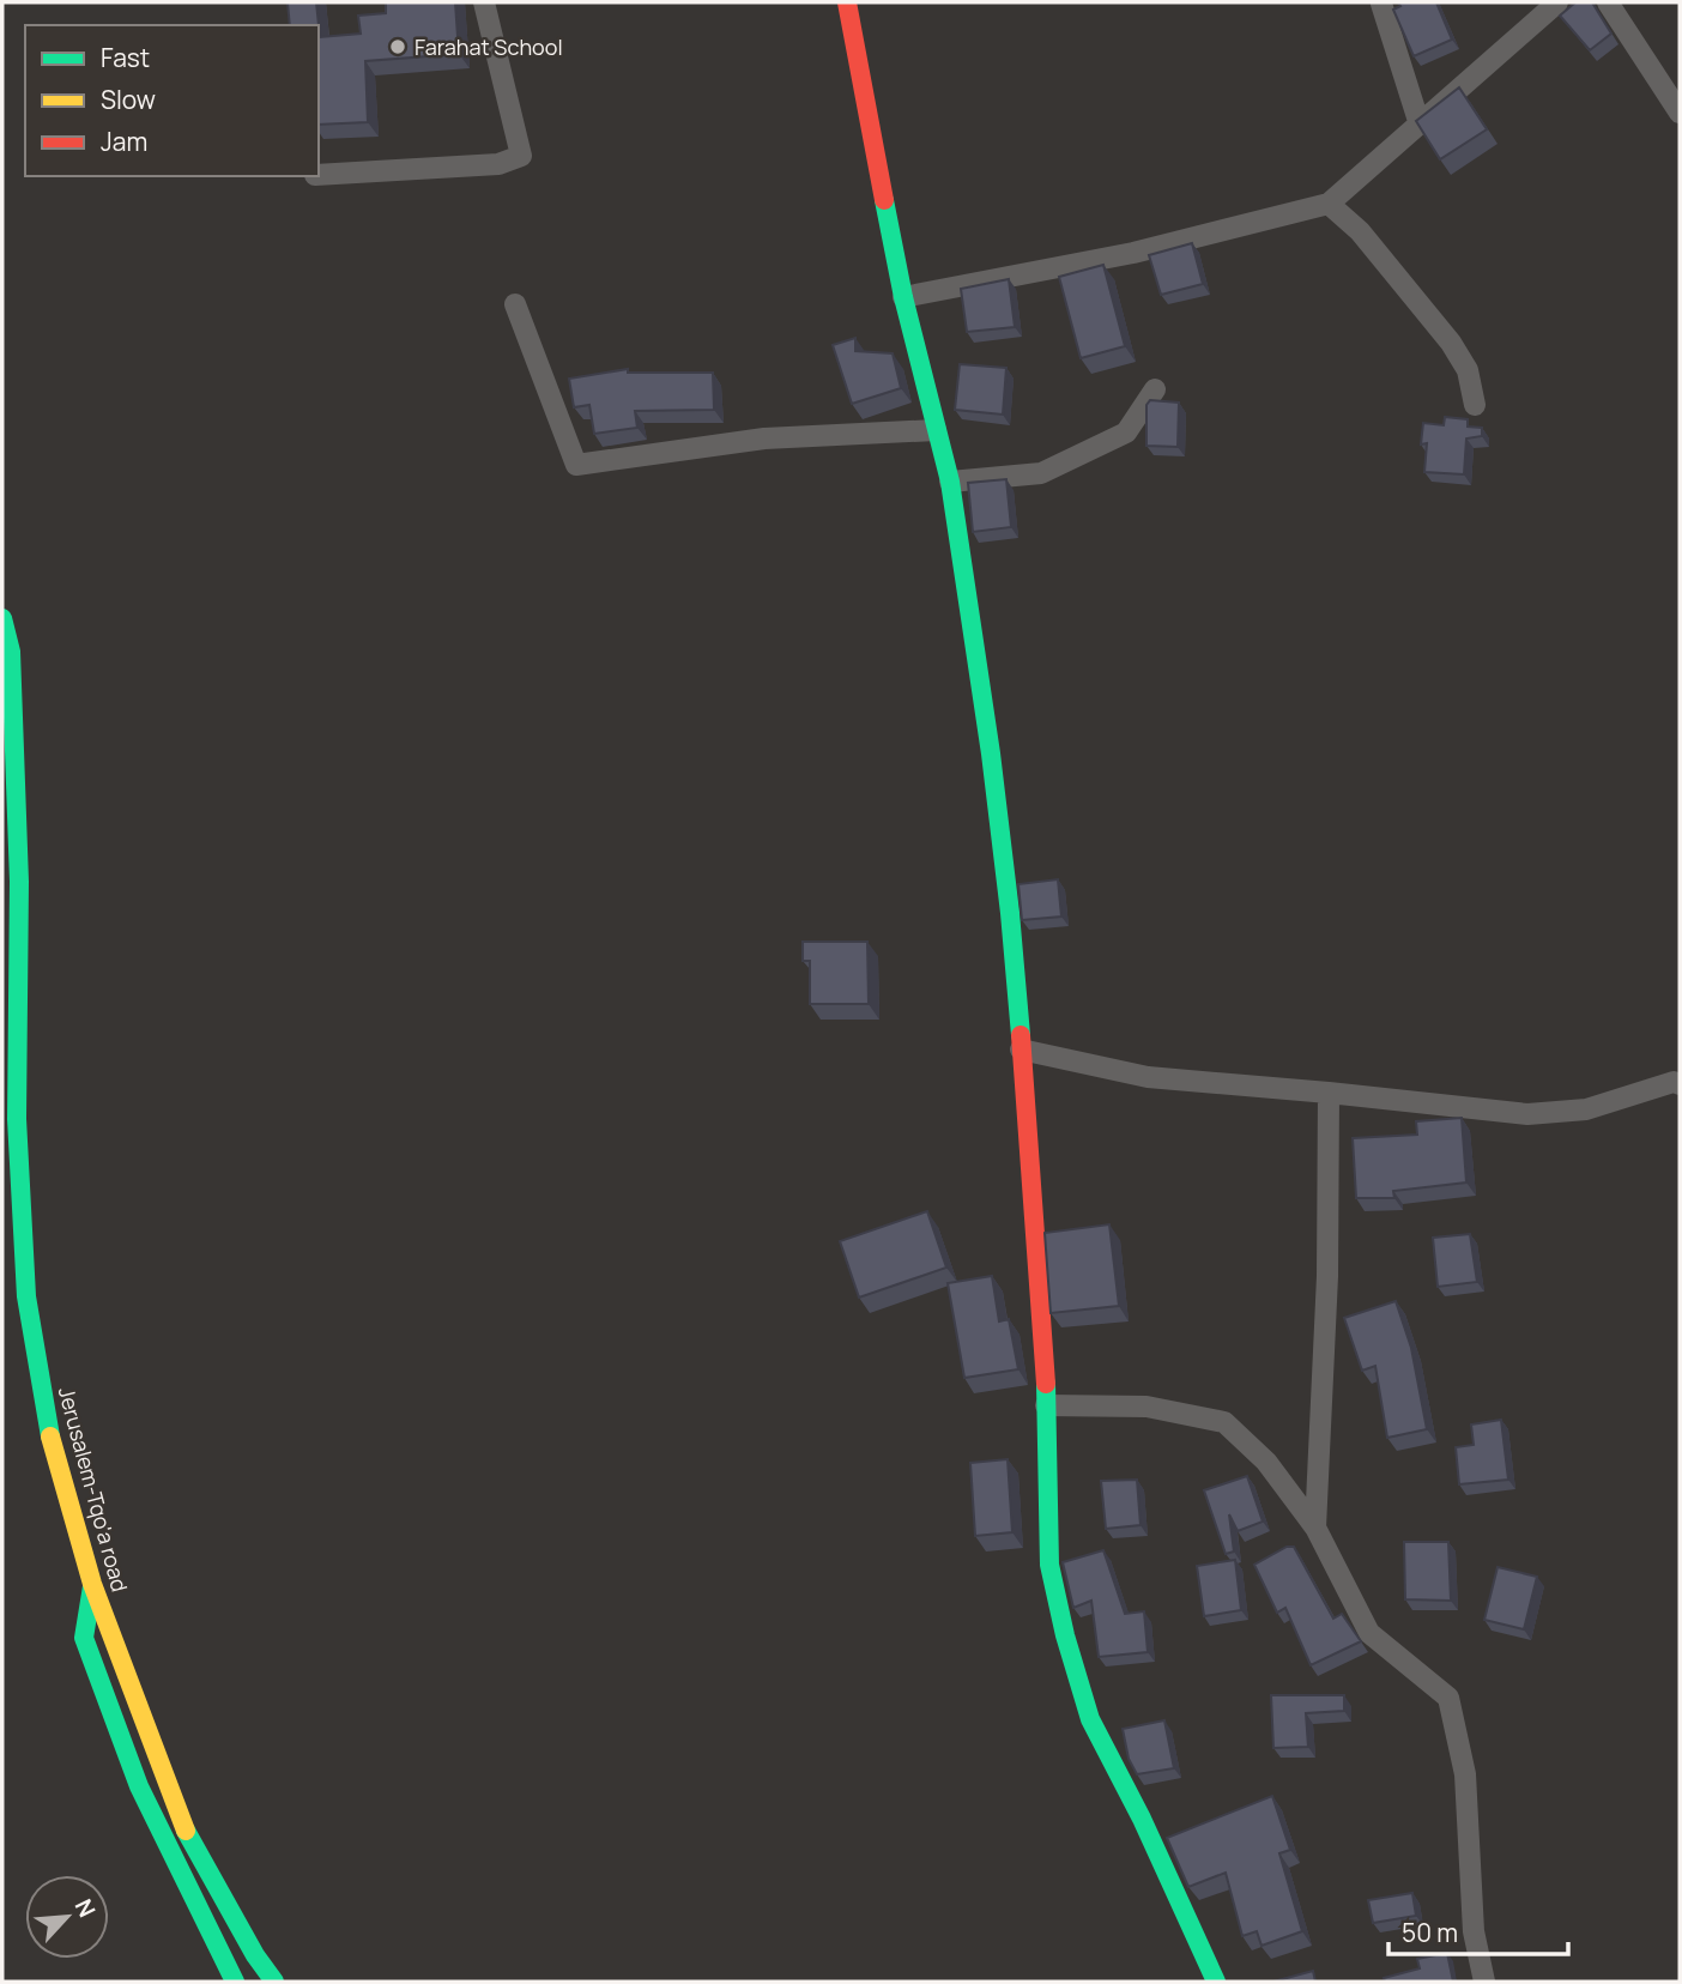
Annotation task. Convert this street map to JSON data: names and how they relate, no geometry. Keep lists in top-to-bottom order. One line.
{"streets":{"street":["Jerusalem-Tqo'a road"]},"places":["Farahat School"],"legend":["Fast","Slow","Jam"],"scale_bar":"50 m","north":"top right"}
